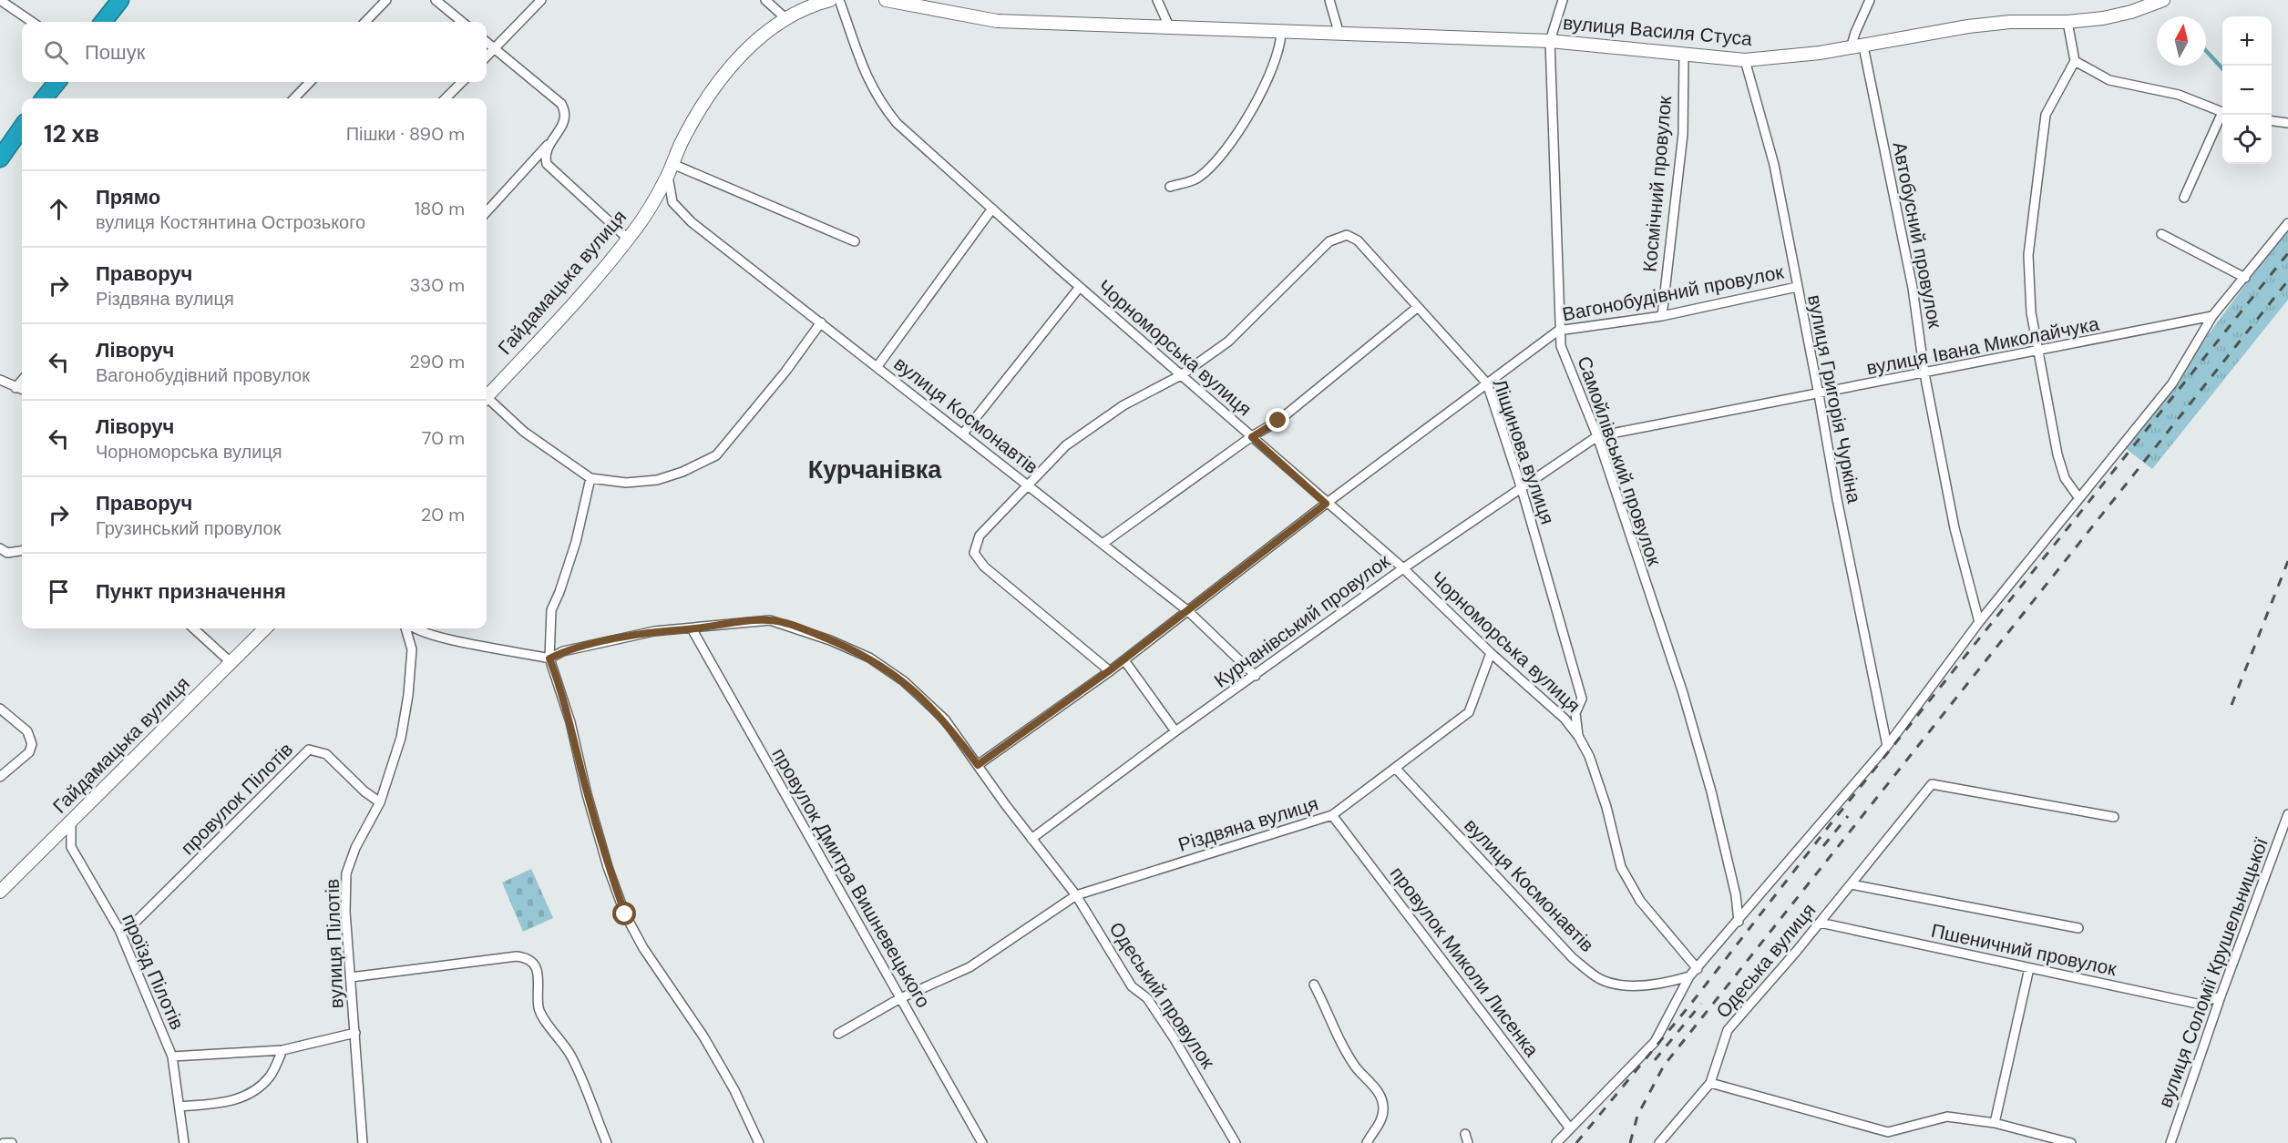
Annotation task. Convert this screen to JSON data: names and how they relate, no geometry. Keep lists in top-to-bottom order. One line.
{"streets":{"main road":["вулиця Василя Стуса","Гайдамацька вулиця"],"street":["Космічний провулок","Автобусний провулок","Вагонобудівний провулок","вулиця Івана Миколайчука","Чорноморська вулиця","вулиця Григорія Чуркіна","вулиця Космонавтів","Ліщинова вулиця","Самойлівський провулок","Курчанівський провулок","провулок Пілотів","Різдвяна вулиця","провулок Дмитра Вишневецького","вулиця Пілотів","Пшеничний провулок","Одеська вулиця","провулок Миколи Лисенка","проїзд Пілотів","вулиця Соломії Крушельницької","Одеський провулок"]},"crossings":[["вулиця Василя Стуса","Космічний провулок"],["вулиця Василя Стуса","Автобусний провулок"],["вулиця Василя Стуса","вулиця Григорія Чуркіна"],["вулиця Василя Стуса","Самойлівський провулок"],["Космічний провулок","Вагонобудівний провулок"],["Автобусний провулок","вулиця Івана Миколайчука"],["Гайдамацька вулиця","вулиця Космонавтів"],["Гайдамацька вулиця","проїзд Пілотів"],["Вагонобудівний провулок","Чорноморська вулиця"],["Вагонобудівний провулок","вулиця Григорія Чуркіна"],["Вагонобудівний провулок","вулиця Космонавтів"],["Вагонобудівний провулок","Ліщинова вулиця"],["Вагонобудівний провулок","Самойлівський провулок"],["вулиця Івана Миколайчука","вулиця Григорія Чуркіна"],["вулиця Івана Миколайчука","Самойлівський провулок"],["вулиця Івана Миколайчука","Курчанівський провулок"],["Чорноморська вулиця","Ліщинова вулиця"],["Чорноморська вулиця","Курчанівський провулок"],["Чорноморська вулиця","Різдвяна вулиця"],["вулиця Космонавтів","Ліщинова вулиця"],["вулиця Космонавтів","Курчанівський провулок"],["вулиця Космонавтів","Різдвяна вулиця"],["Ліщинова вулиця","Курчанівський провулок"],["Самойлівський провулок","Курчанівський провулок"],["провулок Пілотів","вулиця Пілотів"],["провулок Пілотів","проїзд Пілотів"],["Різдвяна вулиця","провулок Дмитра Вишневецького"],["Різдвяна вулиця","провулок Миколи Лисенка"],["Різдвяна вулиця","Одеський провулок"],["Пшеничний провулок","Одеська вулиця"],["Пшеничний провулок","вулиця Соломії Крушельницької"]],"districts":["Курчанівка"],"north":"top","page":{"map_buttons":["+","−"],"search":"Пошук","heading":["12 хв","Пішки · 890 m"],"list":[["Прямо","вулиця Костянтина Острозького","180 m"],["Праворуч","Різдвяна вулиця","330 m"],["Ліворуч","Вагонобудівний провулок","290 m"],["Ліворуч","Чорноморська вулиця","70 m"],["Праворуч","Грузинський провулок","20 m"],"Пункт призначення"]}}
